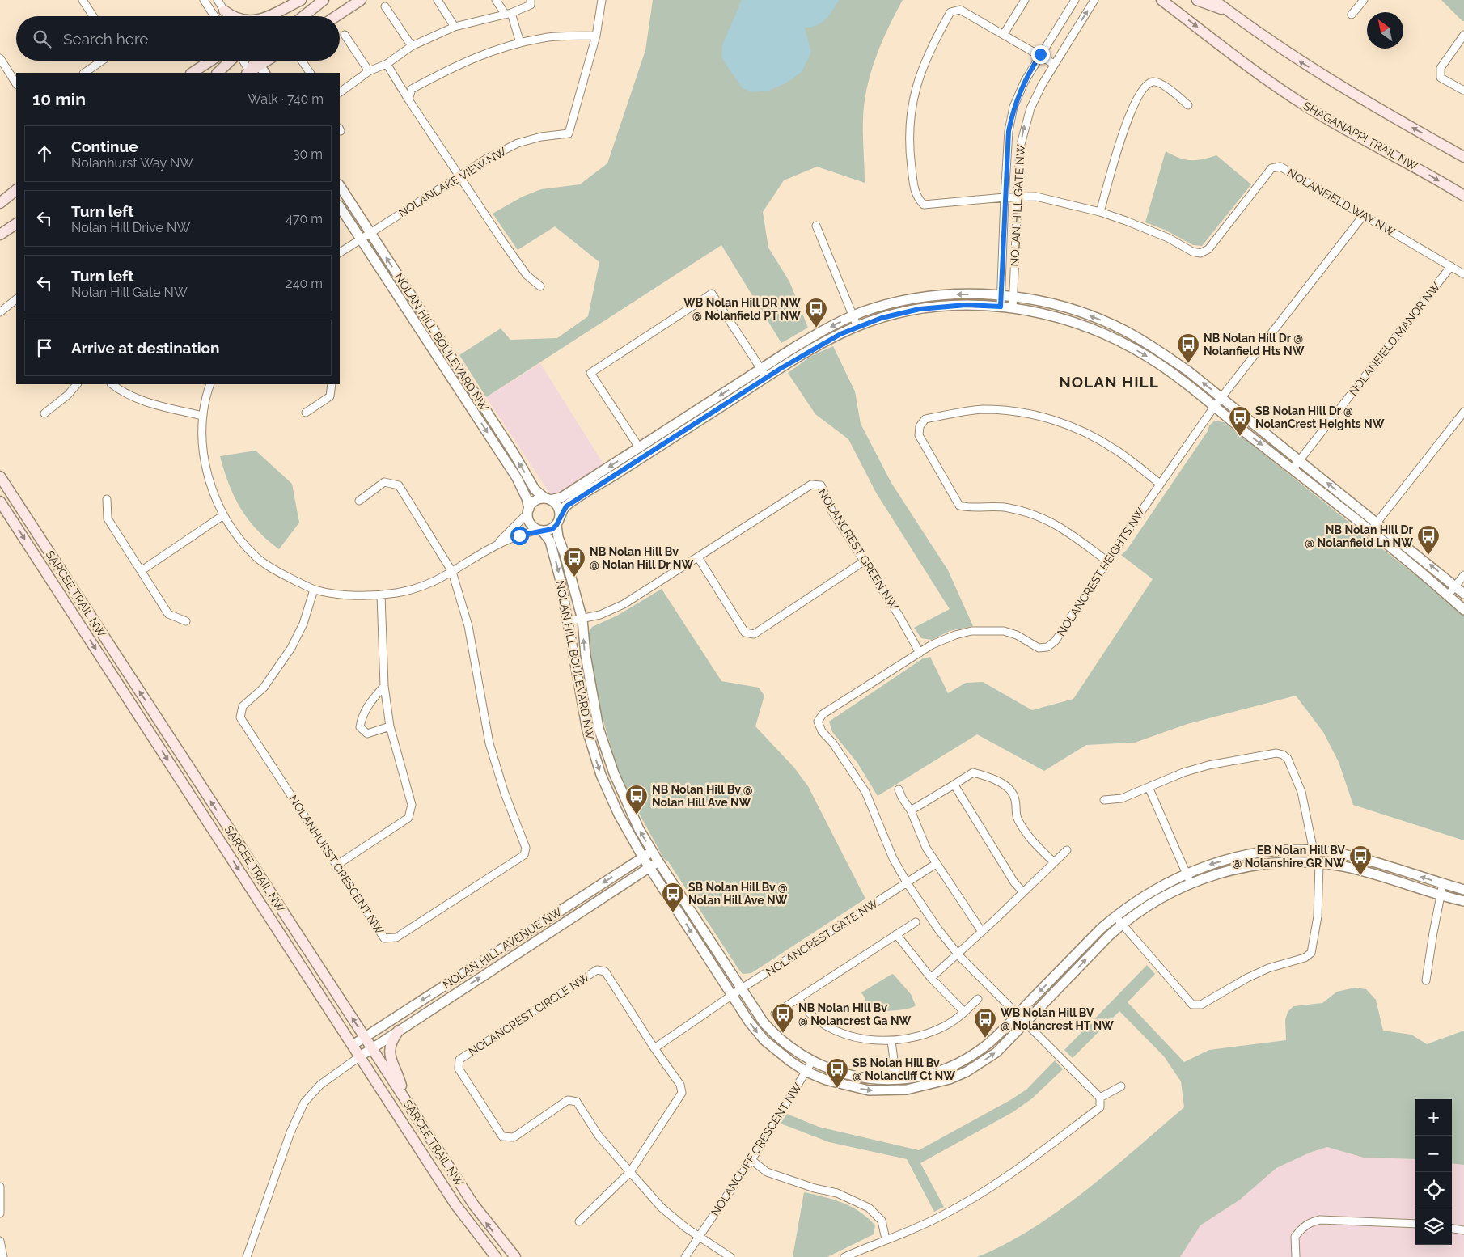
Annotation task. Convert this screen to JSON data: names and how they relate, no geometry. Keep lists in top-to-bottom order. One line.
{"streets":{"main road":["SHAGANAPPI TRAIL NW","SARCEE TRAIL NW"],"street":["NOLANLAKE VIEW NW","NOLANFIELD WAY NW","NOLAN HILL GATE NW","NOLANFIELD MANOR NW","NOLAN HILL BOULEVARD NW","NOLANCREST GREEN NW","NOLANCREST HEIGHTS NW","NOLANHURST CRESCENT NW","NOLANCREST GATE NW","NOLAN HILL AVENUE NW","NOLANCREST CIRCLE NW","NOLANCLIFF CRESCENT NW"]},"crossings":[["NOLANLAKE VIEW NW","NOLAN HILL BOULEVARD NW"],["NOLANFIELD WAY NW","NOLAN HILL GATE NW"],["NOLANFIELD WAY NW","NOLANFIELD MANOR NW"],["NOLANFIELD WAY NW","NOLANCREST HEIGHTS NW"],["NOLAN HILL BOULEVARD NW","NOLANCREST GREEN NW"],["NOLAN HILL BOULEVARD NW","NOLANCREST HEIGHTS NW"],["NOLAN HILL BOULEVARD NW","NOLANCREST GATE NW"],["NOLAN HILL BOULEVARD NW","NOLAN HILL AVENUE NW"],["NOLAN HILL BOULEVARD NW","NOLANCLIFF CRESCENT NW"],["NOLANCREST GREEN NW","NOLANCREST HEIGHTS NW"],["NOLANCREST HEIGHTS NW","NOLANCREST GATE NW"],["SARCEE TRAIL NW","NOLAN HILL AVENUE NW"]],"districts":["NOLAN HILL"],"places":{"bus stop":["WB Nolan Hill DR NW @ Nolanfield PT NW","NB Nolan Hill Dr @ Nolanfield Hts NW","SB Nolan Hill Dr @ NolanCrest Heights NW","NB Nolan Hill Dr @ Nolanfield Ln NW","NB Nolan Hill Bv @ Nolan Hill Dr NW","NB Nolan Hill Bv @ Nolan Hill Ave NW","EB Nolan Hill BV @ Nolanshire GR NW","SB Nolan Hill Bv @ Nolan Hill Ave NW","NB Nolan Hill Bv @ Nolancrest Ga NW","WB Nolan Hill BV @ Nolancrest HT NW","SB Nolan Hill Bv @ Nolancliff Ct NW"]},"north":"top left","page":{"search":"Search here","heading":["10 min","Walk · 740 m"],"list":[["Continue","Nolanhurst Way NW","30 m"],["Turn left","Nolan Hill Drive NW","470 m"],["Turn left","Nolan Hill Gate NW","240 m"],"Arrive at destination"],"map_buttons":["+","−"]}}
